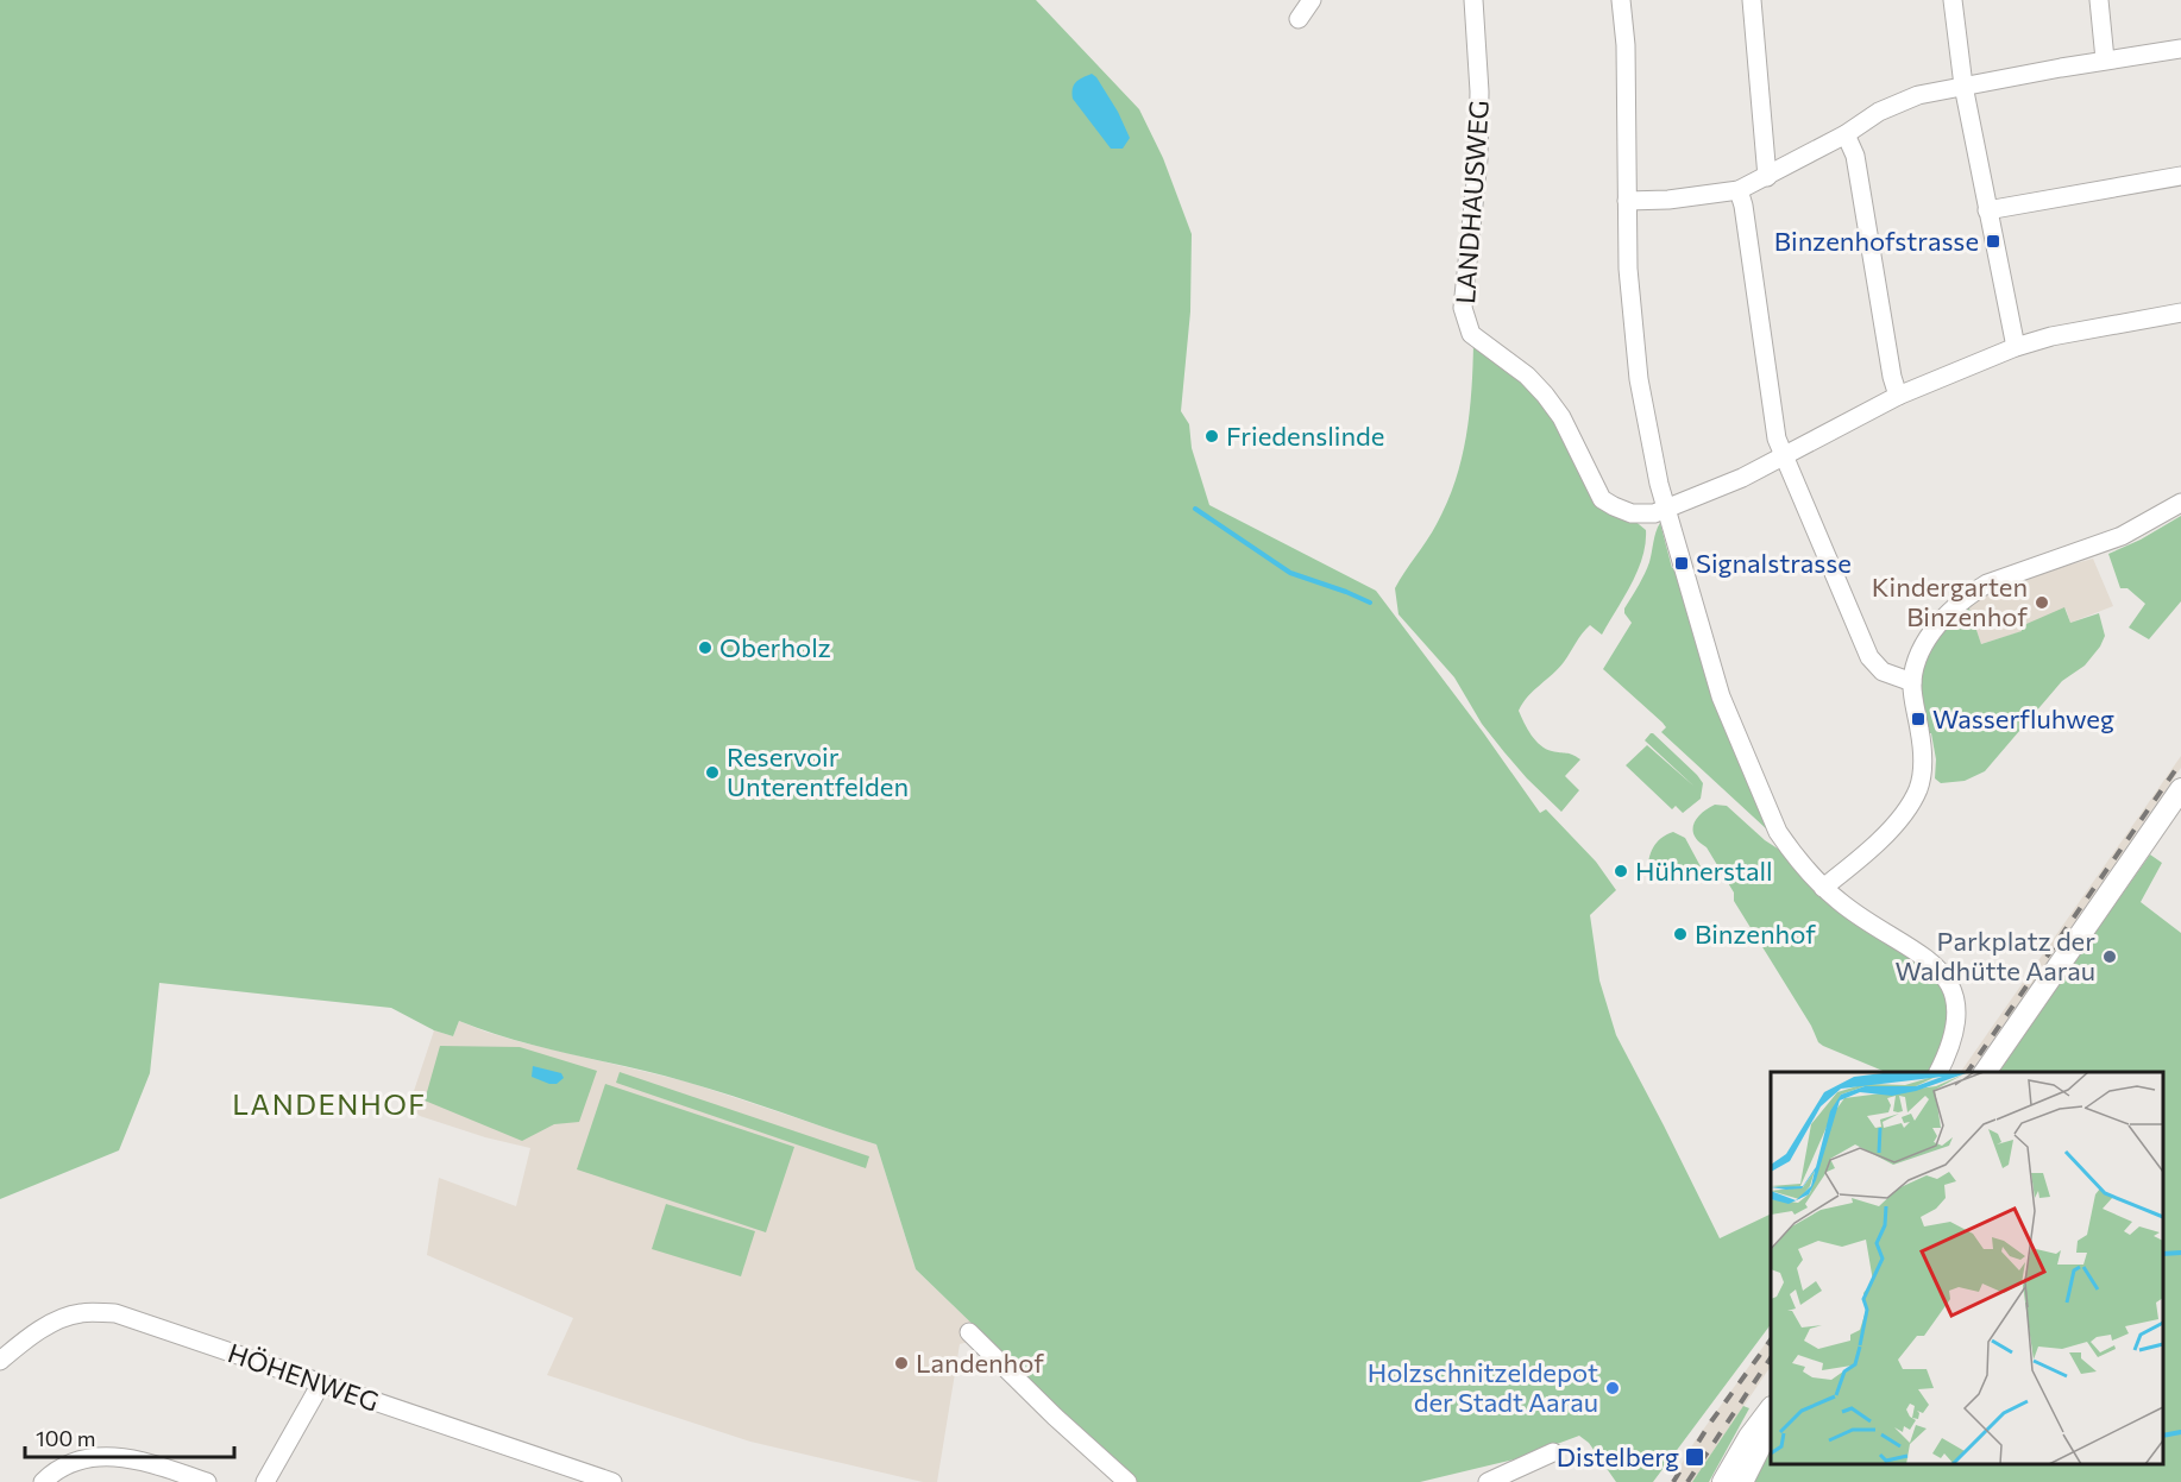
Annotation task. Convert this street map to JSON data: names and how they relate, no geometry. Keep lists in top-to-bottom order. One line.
{"streets":{"street":["LANDHAUSWEG","HÖHENWEG"]},"districts":["LANDENHOF"],"places":{"transit":["Binzenhofstrasse","Signalstrasse","Wasserfluhweg","Distelberg"],"other":["Friedenslinde","Kindergarten Binzenhof","Oberholz","Reservoir Unterentfelden","Hühnerstall","Binzenhof","Parkplatz der Waldhütte Aarau","Landenhof","Holzschnitzeldepot der Stadt Aarau"]},"scale_bar":"100 m"}
